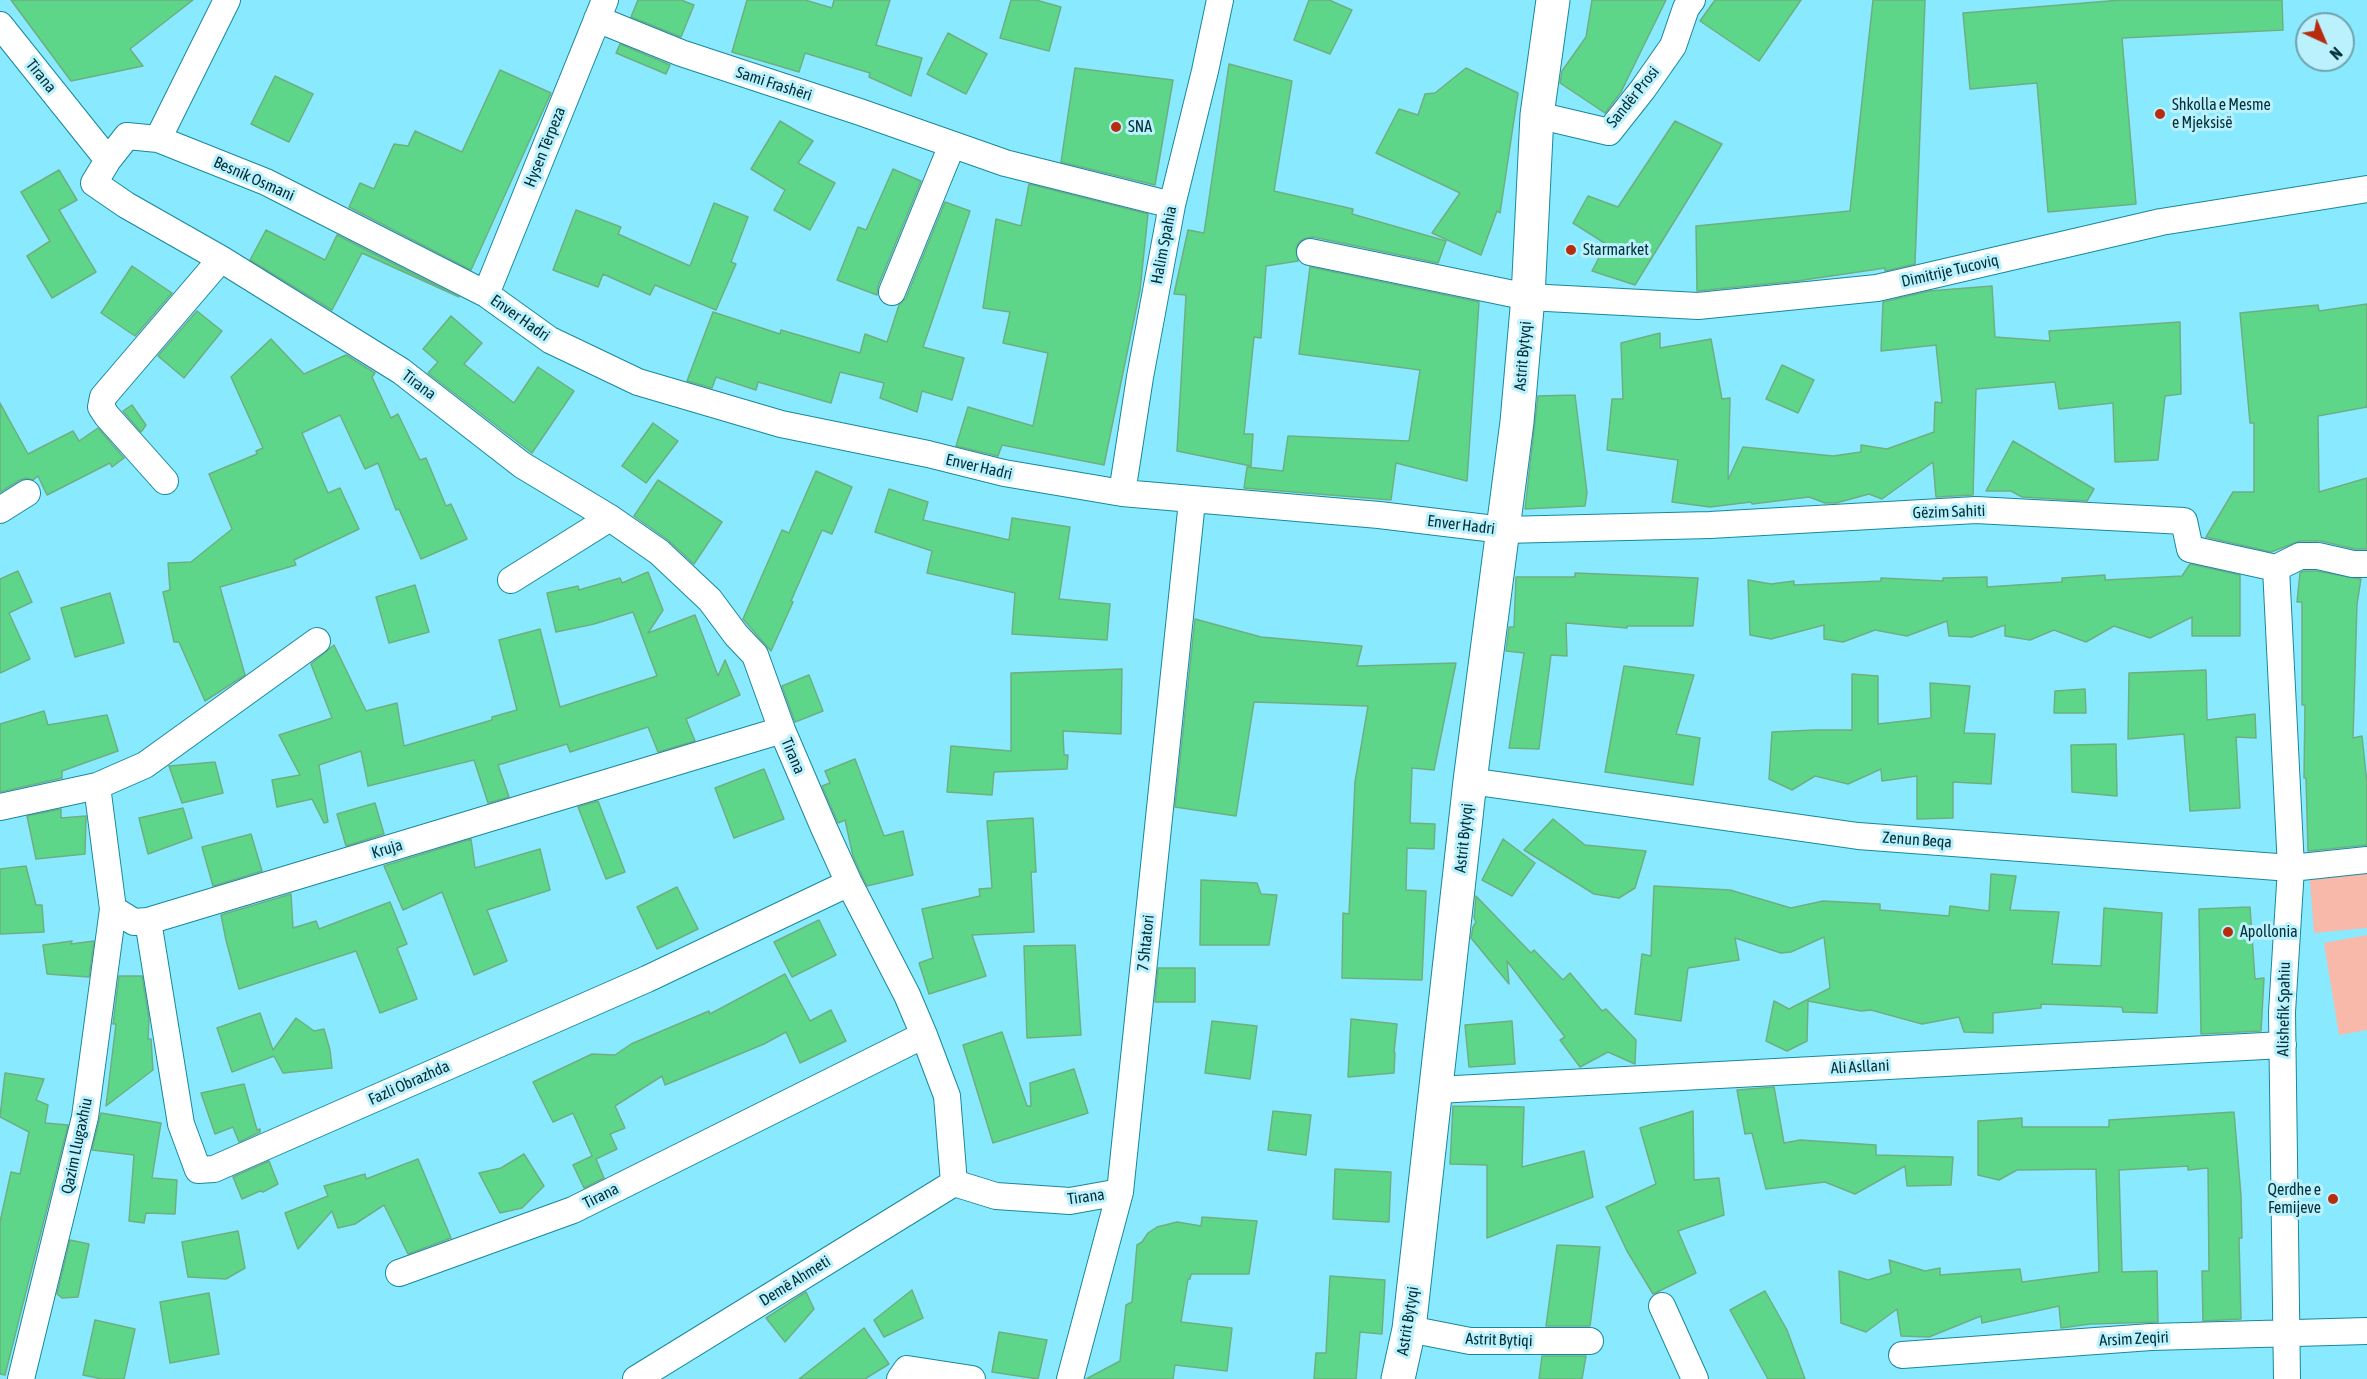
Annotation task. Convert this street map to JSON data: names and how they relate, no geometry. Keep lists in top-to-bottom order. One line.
{"streets":{"street":["Tirana","Sami Frashëri","Sandër Prosi","Hysen Tërpeza","Besnik Osmani","Halim Spahia","Dimitrije Tucoviq","Enver Hadri","Astrit Bytyqi","Gëzim Sahiti","Zenun Beqa","Kruja","7 Shtatori","Alishefik Spahiu","Ali Asllani","Fazli Obrazhda","Qazim Llugaxhiu","Demë Ahmeti","Arsim Zeqiri","Astrit Bytiqi"]},"crossings":[["Tirana","Besnik Osmani"],["Tirana","Kruja"],["Tirana","7 Shtatori"],["Tirana","Fazli Obrazhda"],["Tirana","Demë Ahmeti"],["Sami Frashëri","Hysen Tërpeza"],["Sami Frashëri","Halim Spahia"],["Sandër Prosi","Astrit Bytyqi"],["Hysen Tërpeza","Besnik Osmani"],["Hysen Tërpeza","Enver Hadri"],["Besnik Osmani","Enver Hadri"],["Halim Spahia","Enver Hadri"],["Dimitrije Tucoviq","Astrit Bytyqi"],["Enver Hadri","Astrit Bytyqi"],["Enver Hadri","Gëzim Sahiti"],["Enver Hadri","7 Shtatori"],["Astrit Bytyqi","Gëzim Sahiti"],["Astrit Bytyqi","Zenun Beqa"],["Astrit Bytyqi","Ali Asllani"],["Astrit Bytyqi","Astrit Bytiqi"],["Gëzim Sahiti","Alishefik Spahiu"],["Zenun Beqa","Alishefik Spahiu"],["Kruja","Fazli Obrazhda"],["Alishefik Spahiu","Ali Asllani"],["Alishefik Spahiu","Arsim Zeqiri"]],"places":["Shkolla e Mesme e Mjeksisë","SNA","Starmarket","Apollonia","Qerdhe e Femijeve"],"north":"bottom right"}
